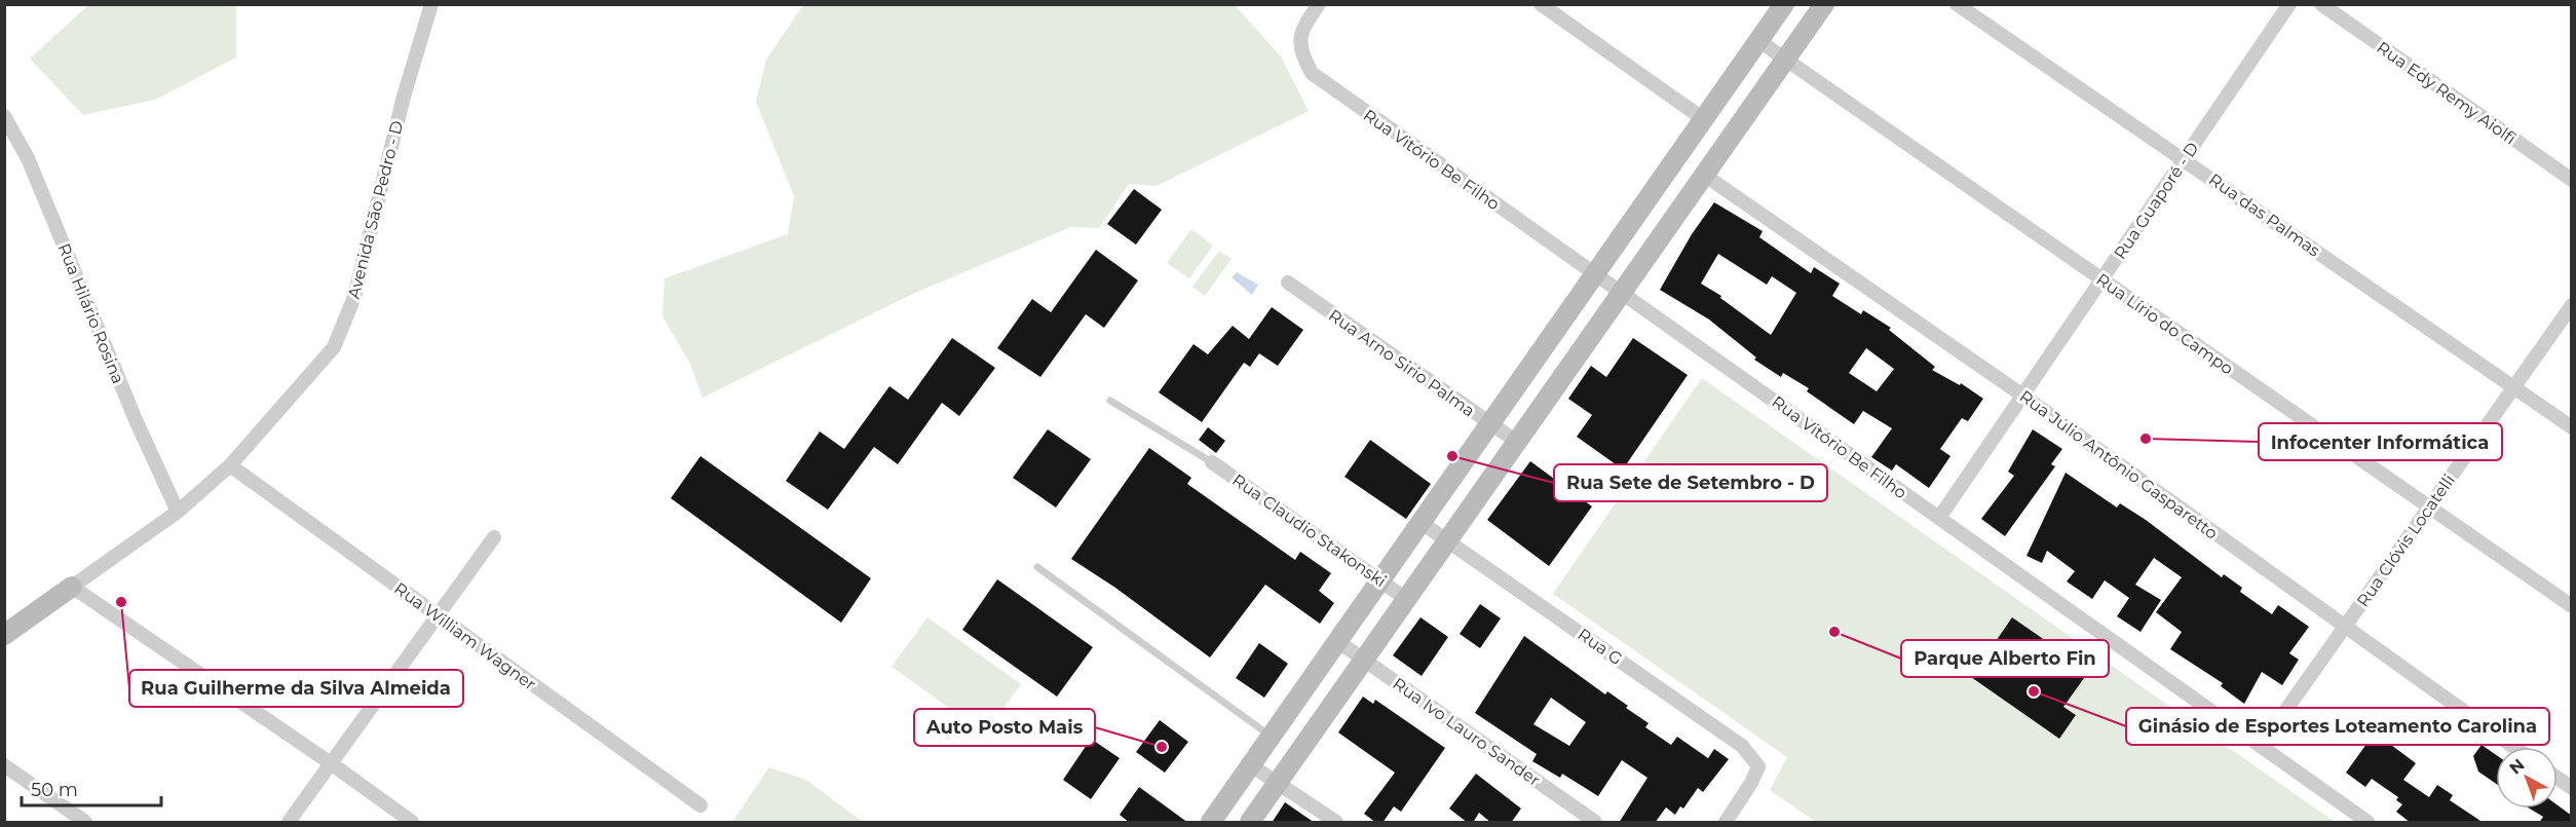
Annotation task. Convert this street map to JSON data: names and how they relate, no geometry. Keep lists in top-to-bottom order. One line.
{"streets":{"street":["Rua Edy Remy Aiolfi","Rua Vitório Be Filho","Rua Guaporé - D","Avenida São Pedro - D","Rua das Palmas","Rua Hilário Rosina","Rua Lírio do Campo","Rua Arno Sirio Palma","Rua Júlio Antônio Gasparetto","Rua Claudio Stakonski","Rua Clóvis Locatelli","Rua William Wagner","Rua G","Rua Ivo Lauro Sander"]},"crossings":[["Rua Vitório Be Filho","Rua Guaporé - D"],["Rua Vitório Be Filho","Rua Clóvis Locatelli"],["Rua Guaporé - D","Rua das Palmas"],["Rua Guaporé - D","Rua Lírio do Campo"],["Rua Guaporé - D","Rua Júlio Antônio Gasparetto"],["Avenida São Pedro - D","Rua Hilário Rosina"],["Avenida São Pedro - D","Rua William Wagner"],["Rua das Palmas","Rua Clóvis Locatelli"],["Rua Lírio do Campo","Rua Clóvis Locatelli"],["Rua Júlio Antônio Gasparetto","Rua Clóvis Locatelli"]],"places":["Infocenter Informática","Rua Sete de Setembro - D","Rua Guilherme da Silva Almeida","Parque Alberto Fin","Ginásio de Esportes Loteamento Carolina","Auto Posto Mais"],"scale_bar":"50 m","north":"top left"}
